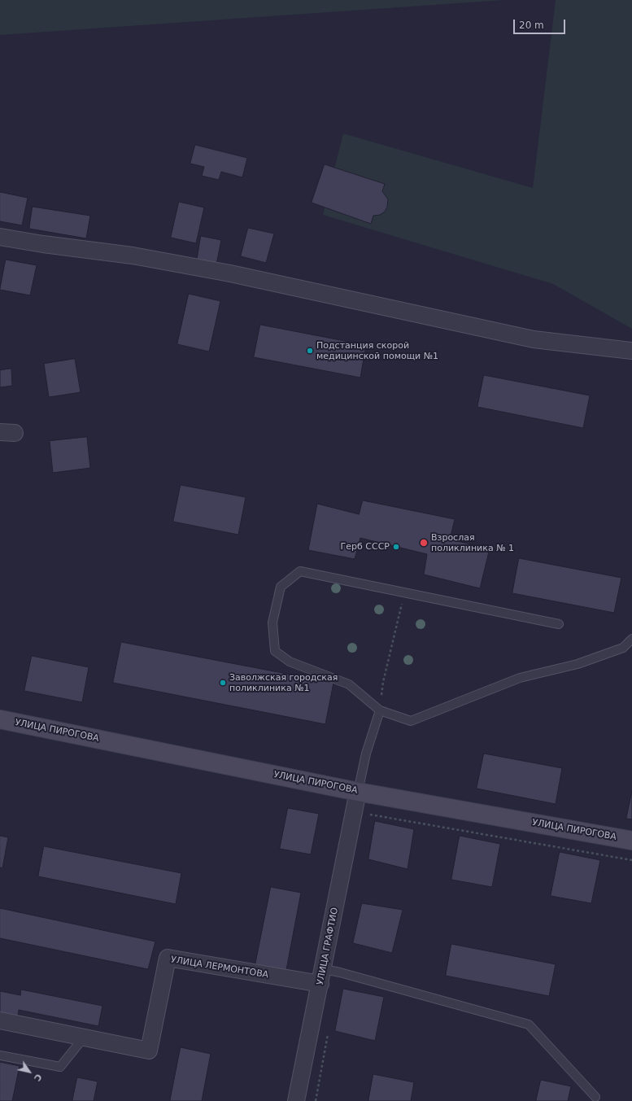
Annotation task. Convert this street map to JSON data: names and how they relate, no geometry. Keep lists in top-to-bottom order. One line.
{"streets":{"street":["УЛИЦА ПИРОГОВА","УЛИЦА ГРАФТИО","УЛИЦА ЛЕРМОНТОВА"]},"crossings":[["УЛИЦА ПИРОГОВА","УЛИЦА ГРАФТИО"],["УЛИЦА ГРАФТИО","УЛИЦА ЛЕРМОНТОВА"]],"places":["Подстанция скорой медицинской помощи №1","Взрослая поликлиника № 1","Герб СССР","Заволжская городская поликлиника №1"],"scale_bar":"20 m","north":"bottom right"}
